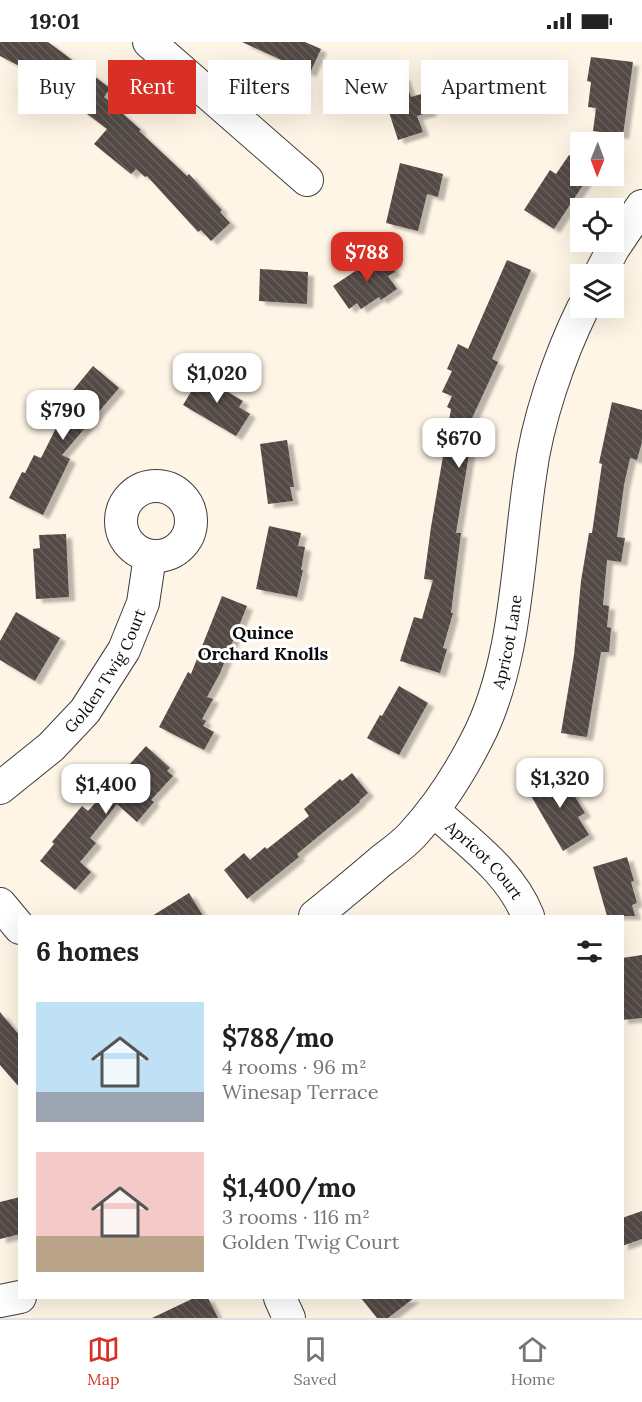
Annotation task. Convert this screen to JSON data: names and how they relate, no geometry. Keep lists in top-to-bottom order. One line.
{"streets":{"street":["Apricot Lane","Golden Twig Court","Apricot Court"]},"crossings":[["Apricot Lane","Apricot Court"]],"districts":["Quince Orchard Knolls"],"north":"bottom","page":{"status":"19:01","chip":["Buy","Rent","Filters","New","Apartment"],"price":["$788","$1,020","$790","$670","$1,320","$1,400"],"heading":"6 homes","list":[{"name":"$788/mo","note":"4 rooms · 96 m² · Winesap Terrace"},{"name":"$1,400/mo","note":"3 rooms · 116 m² · Golden Twig Court"}],"tabs":["Map","Saved","Home"]}}
